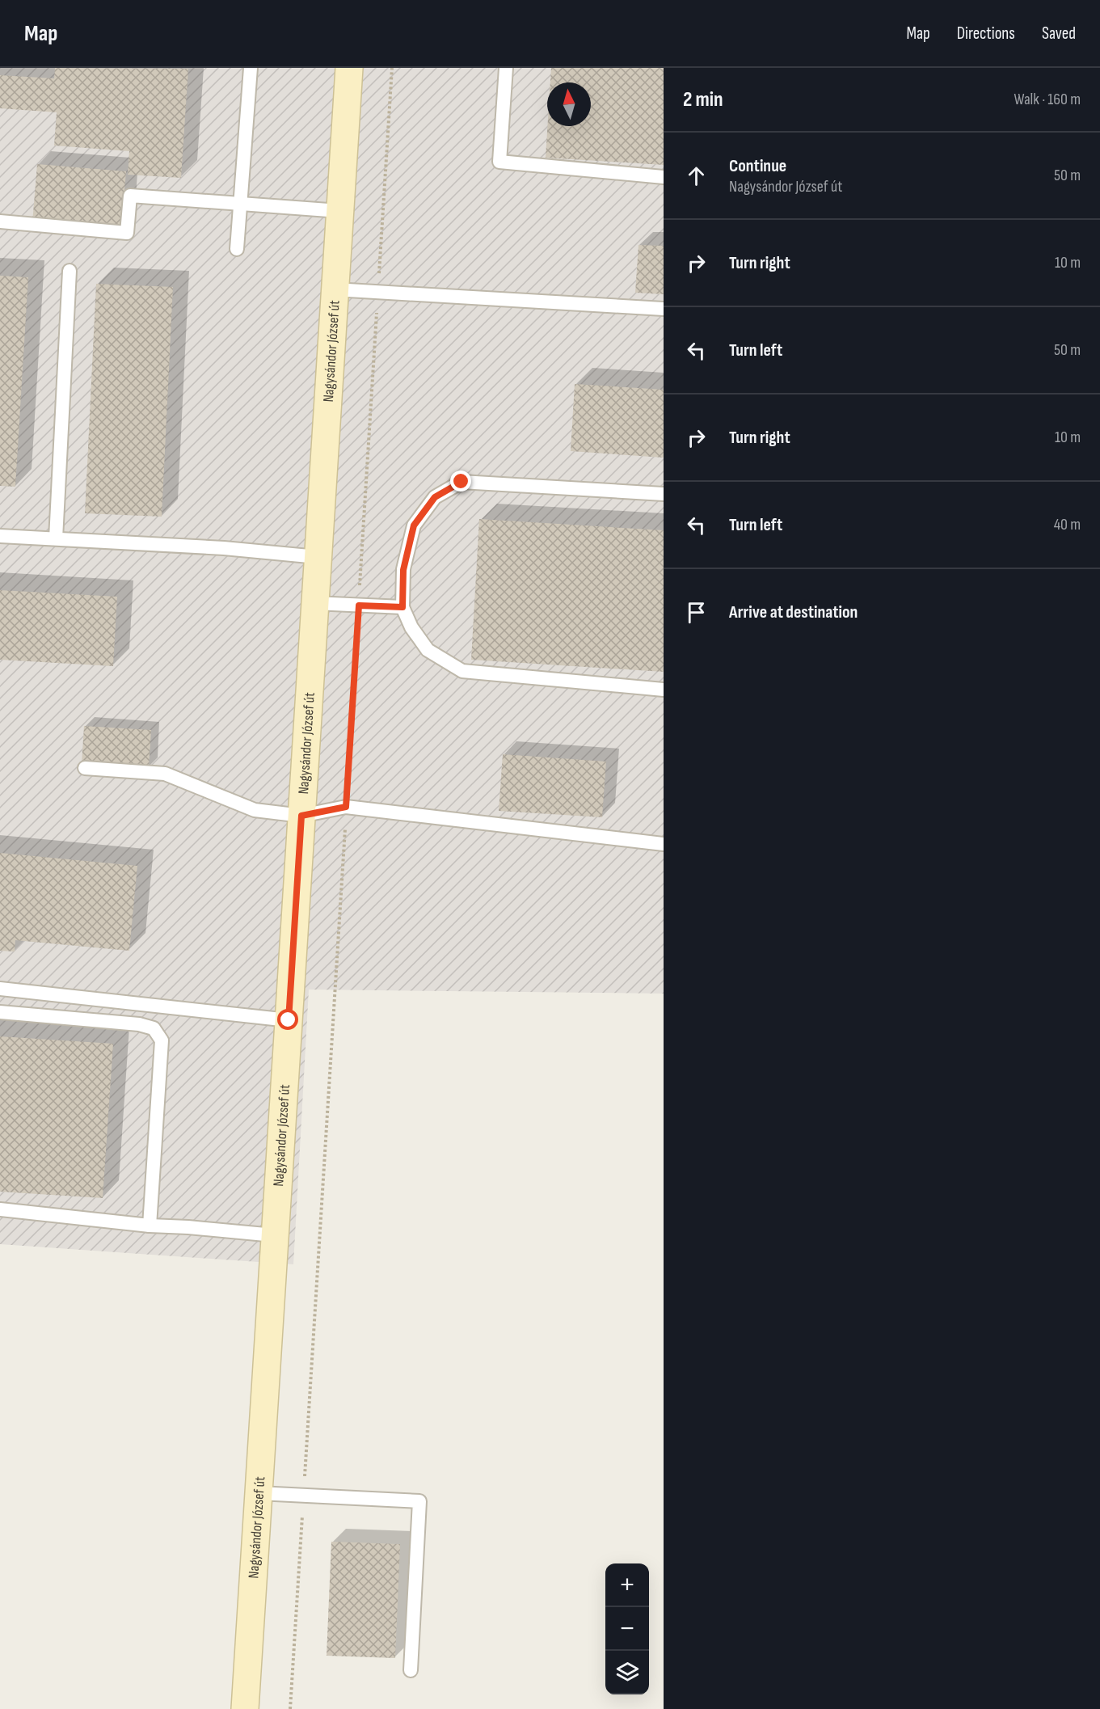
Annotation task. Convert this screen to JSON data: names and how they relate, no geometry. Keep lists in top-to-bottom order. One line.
{"streets":{"street":["Nagysándor József út"]},"north":"top","page":{"header":"Map","nav":["Map","Directions","Saved"],"heading":["2 min","Walk · 160 m"],"list":[["Continue","Nagysándor József út","50 m"],["Turn right","10 m"],["Turn left","50 m"],["Turn right","10 m"],["Turn left","40 m"],"Arrive at destination"],"map_buttons":["+","−"]}}
